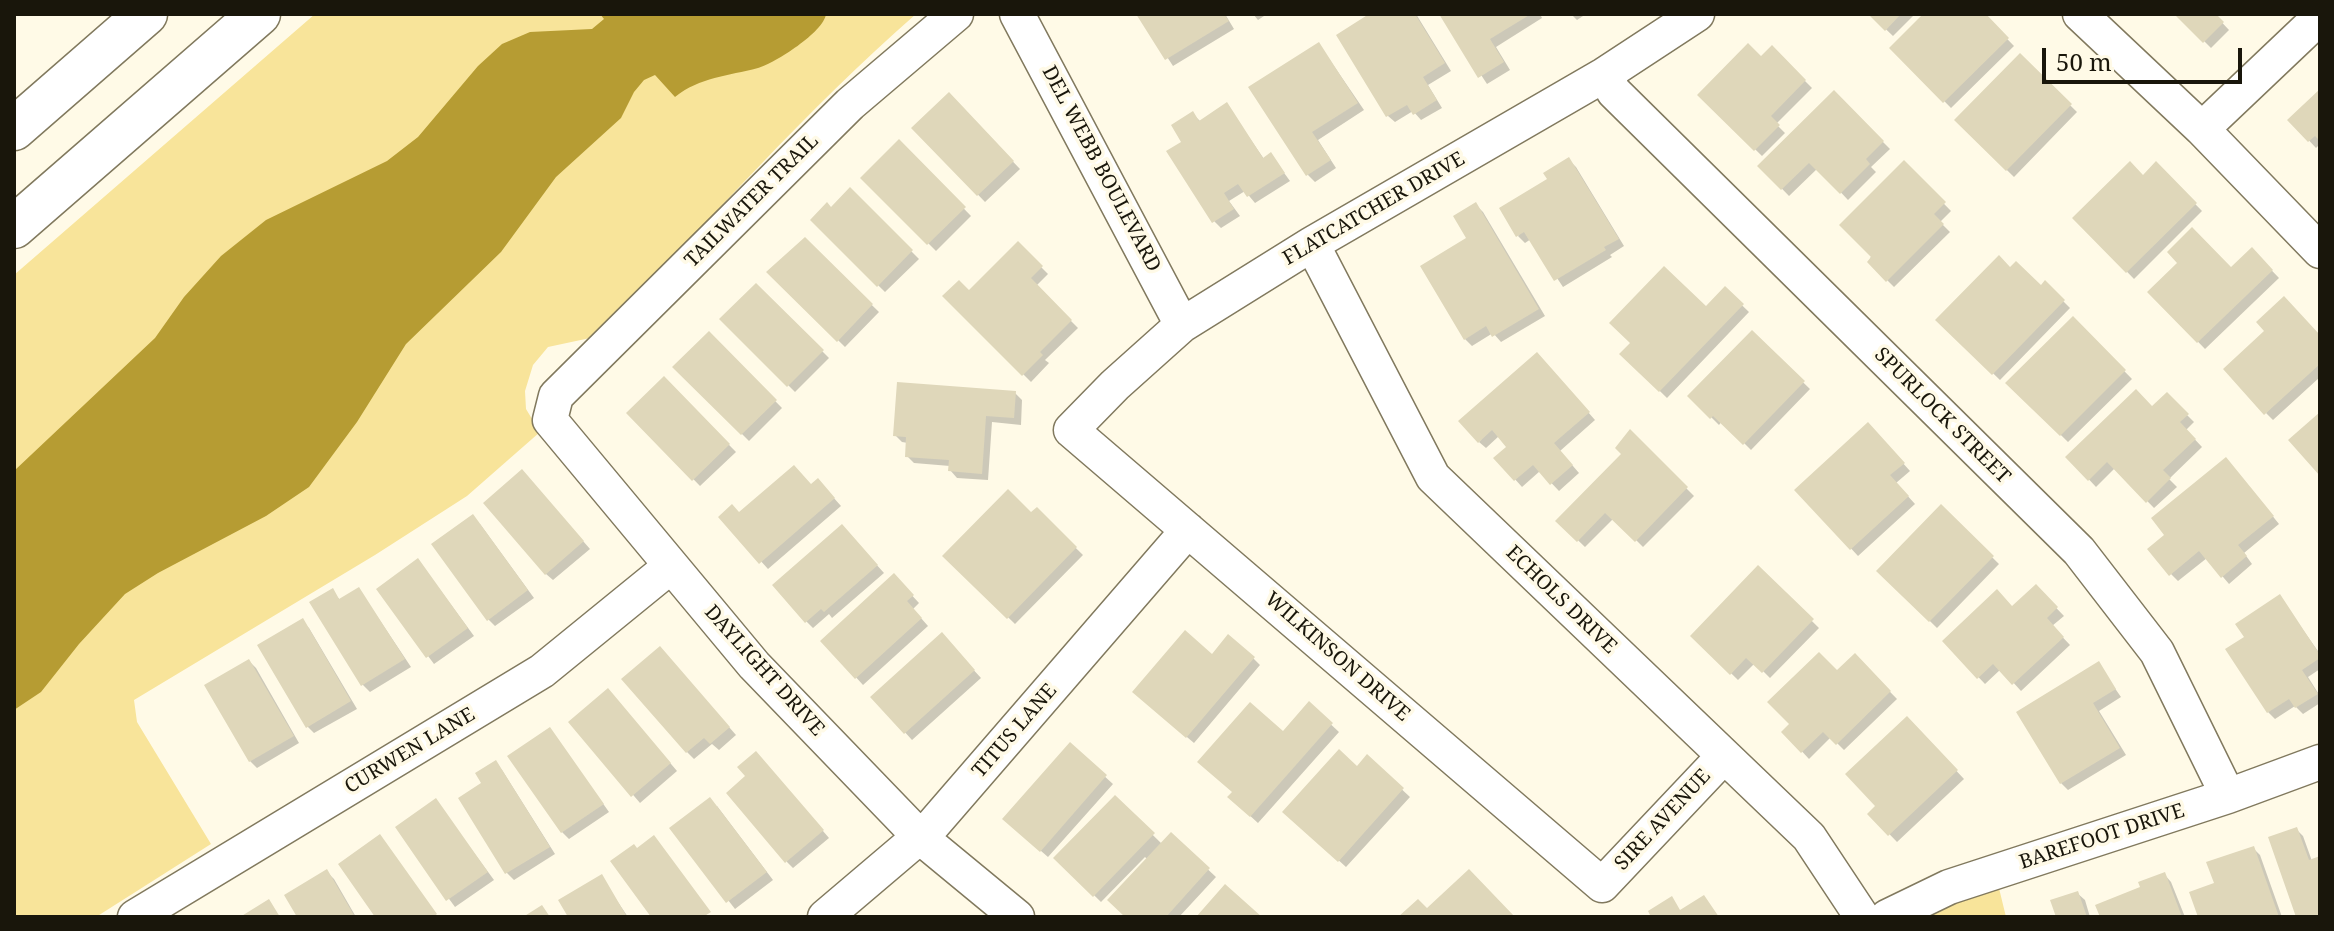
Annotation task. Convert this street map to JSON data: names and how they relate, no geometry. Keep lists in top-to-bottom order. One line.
{"streets":{"street":["DEL WEBB BOULEVARD","TAILWATER TRAIL","FLATCATCHER DRIVE","SPURLOCK STREET","ECHOLS DRIVE","WILKINSON DRIVE","DAYLIGHT DRIVE","TITUS LANE","CURWEN LANE","SIRE AVENUE","BAREFOOT DRIVE"]},"crossings":[["DEL WEBB BOULEVARD","FLATCATCHER DRIVE"],["TAILWATER TRAIL","DAYLIGHT DRIVE"],["FLATCATCHER DRIVE","SPURLOCK STREET"],["FLATCATCHER DRIVE","ECHOLS DRIVE"],["FLATCATCHER DRIVE","WILKINSON DRIVE"],["SPURLOCK STREET","BAREFOOT DRIVE"],["ECHOLS DRIVE","SIRE AVENUE"],["WILKINSON DRIVE","TITUS LANE"],["WILKINSON DRIVE","SIRE AVENUE"],["DAYLIGHT DRIVE","TITUS LANE"],["DAYLIGHT DRIVE","CURWEN LANE"]],"scale_bar":"50 m"}
